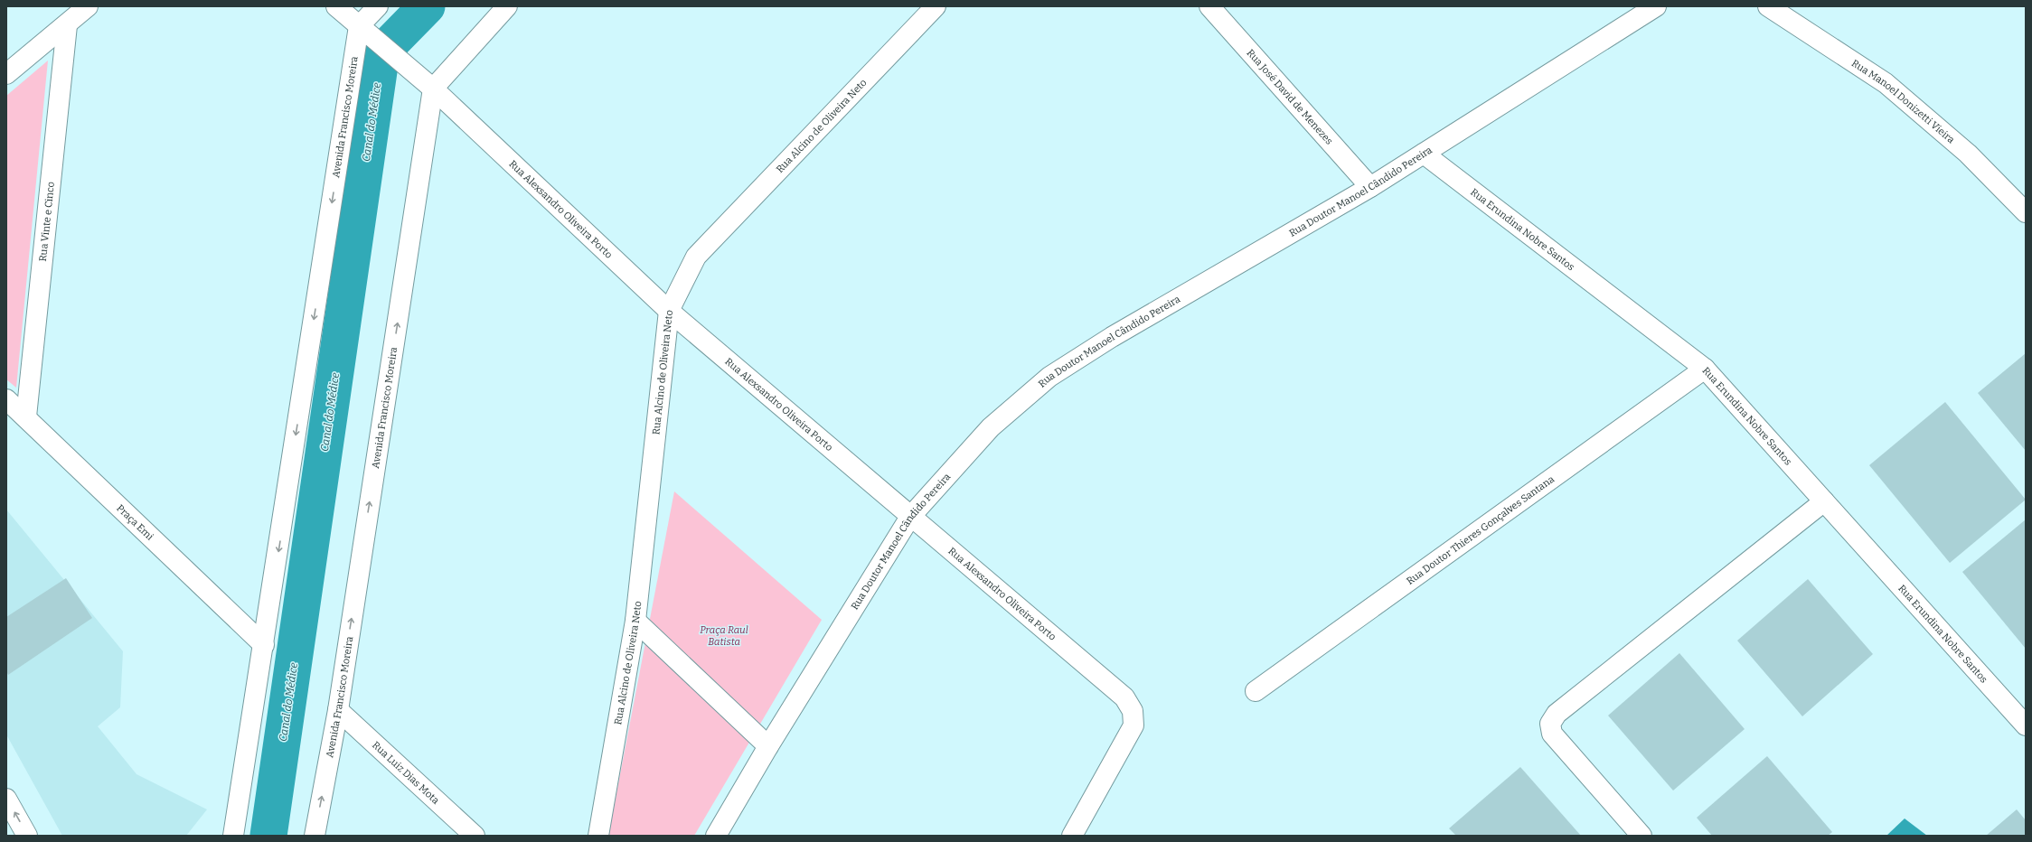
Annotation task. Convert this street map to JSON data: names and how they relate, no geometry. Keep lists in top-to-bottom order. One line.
{"streets":{"street":["Rua José David de Menezes","Rua Manoel Donizetti Vieira","Avenida Francisco Moreira","Rua Alcino de Oliveira Neto","Rua Doutor Manoel Cândido Pereira","Rua Alexsandro Oliveira Porto","Rua Vinte e Cinco","Rua Erundina Nobre Santos","Praça Emi","Rua Doutor Thieres Gonçalves Santana","Rua Luiz Dias Mota"]},"crossings":[["Rua José David de Menezes","Rua Doutor Manoel Cândido Pereira"],["Avenida Francisco Moreira","Rua Alexsandro Oliveira Porto"],["Avenida Francisco Moreira","Praça Emi"],["Avenida Francisco Moreira","Rua Luiz Dias Mota"],["Rua Alcino de Oliveira Neto","Rua Alexsandro Oliveira Porto"],["Rua Doutor Manoel Cândido Pereira","Rua Alexsandro Oliveira Porto"],["Rua Doutor Manoel Cândido Pereira","Rua Erundina Nobre Santos"],["Rua Vinte e Cinco","Praça Emi"],["Rua Erundina Nobre Santos","Rua Doutor Thieres Gonçalves Santana"]],"water":["Canal do Médice"],"parks":["Praça Raul Batista"]}
